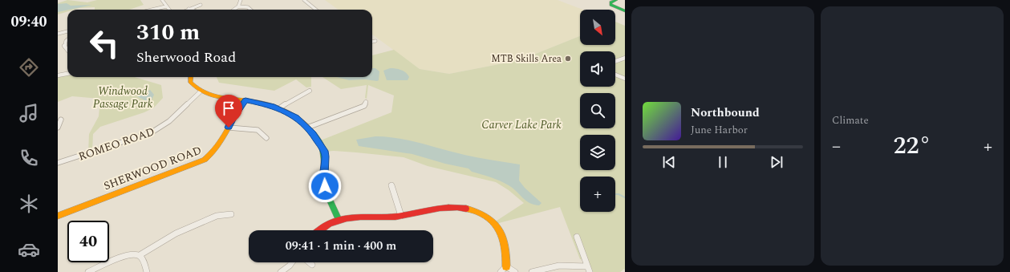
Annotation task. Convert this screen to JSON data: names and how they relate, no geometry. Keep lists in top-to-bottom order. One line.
{"streets":{"street":["ROMEO ROAD","SHERWOOD ROAD"]},"parks":["Windwood Passage Park","Carver Lake Park"],"places":["MTB Skills Area"],"north":"bottom right","page":{"tabs":"09:40","tile":"Climate","map_buttons":"+","turn":["310 m","Sherwood Road"],"song":["Northbound","June Harbor"],"heat":["−","22°","+"],"limit":"40","trip":"09:41 · 1 min · 400 m"}}
